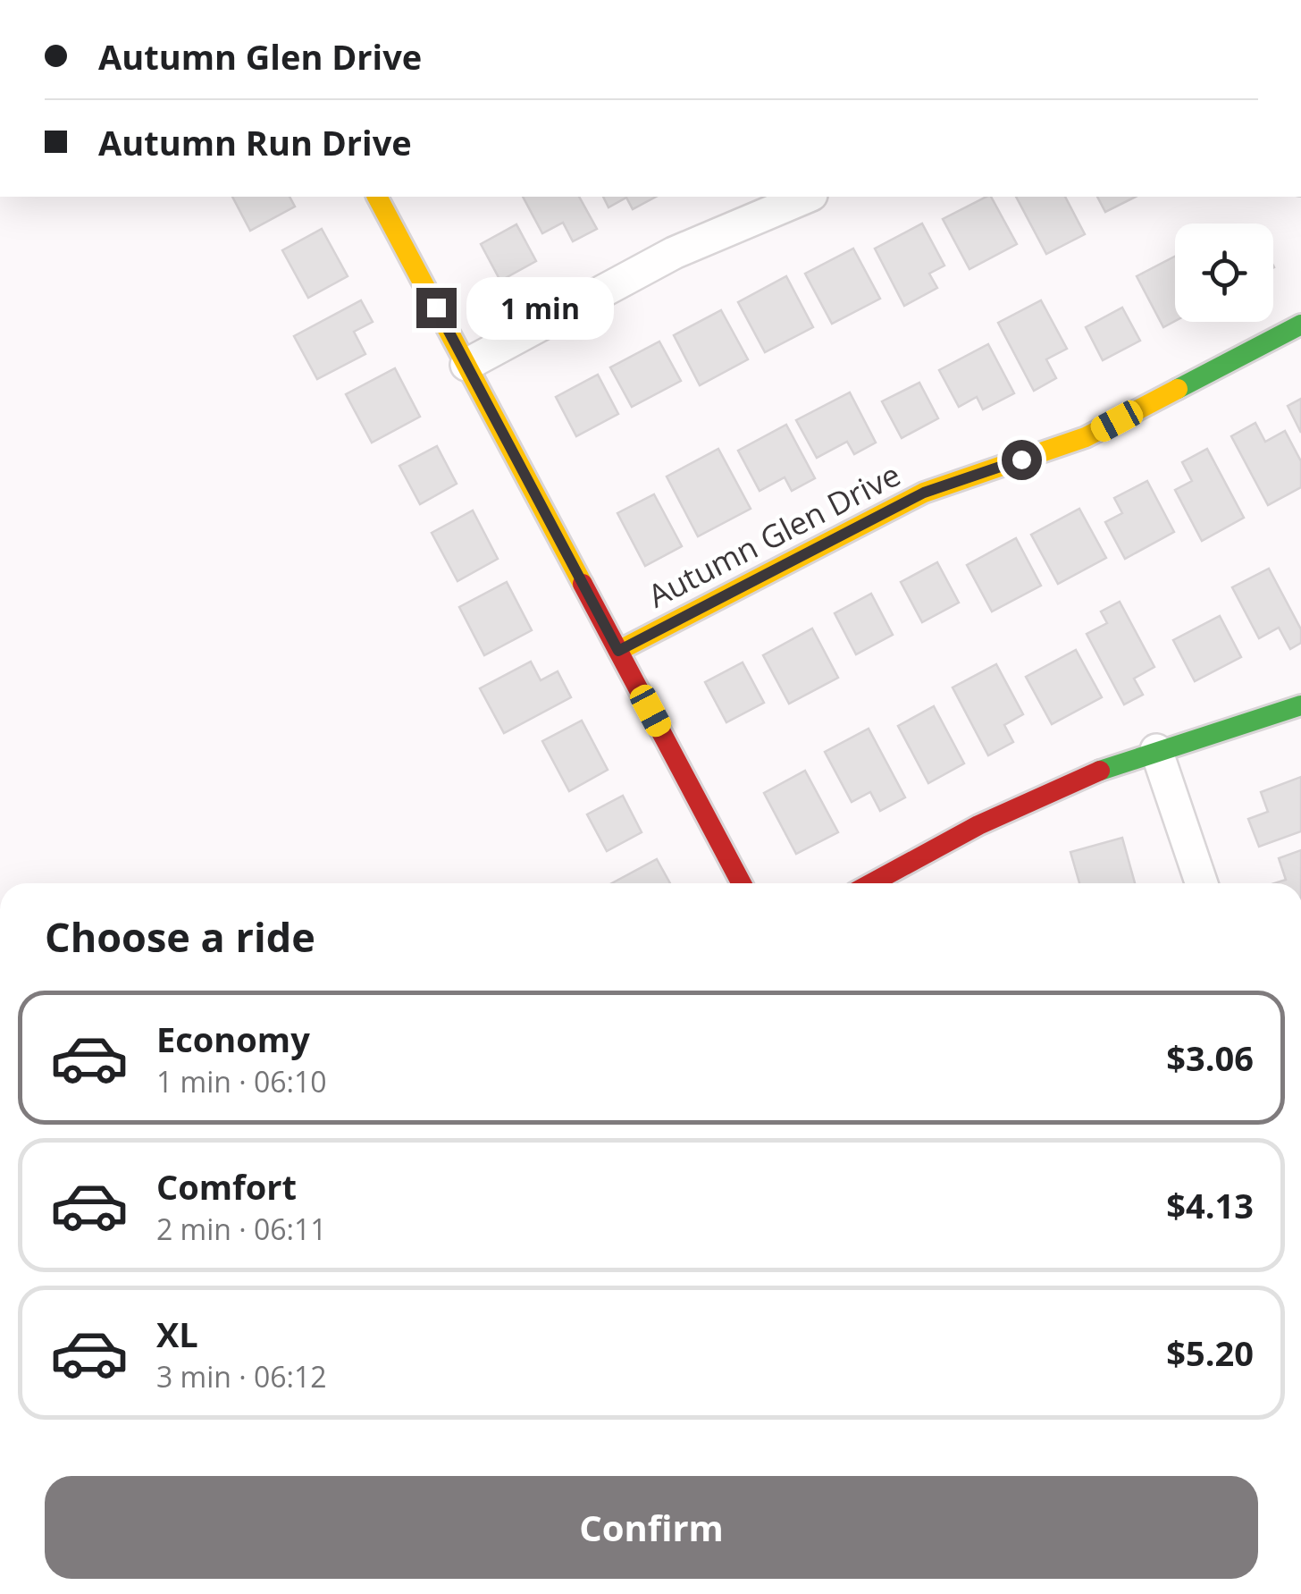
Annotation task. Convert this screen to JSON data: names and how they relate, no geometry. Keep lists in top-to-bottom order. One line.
{"streets":{"street":["Autumn Glen Drive"]},"page":{"banner":["Autumn Glen Drive","Autumn Run Drive"],"bubble":"1 min","heading":"Choose a ride","list":[{"name":"Economy","note":"1 min · 06:10","value":"$3.06"},{"name":"Comfort","note":"2 min · 06:11","value":"$4.13"},{"name":"XL","note":"3 min · 06:12","value":"$5.20"}],"buttons":"Confirm"}}
